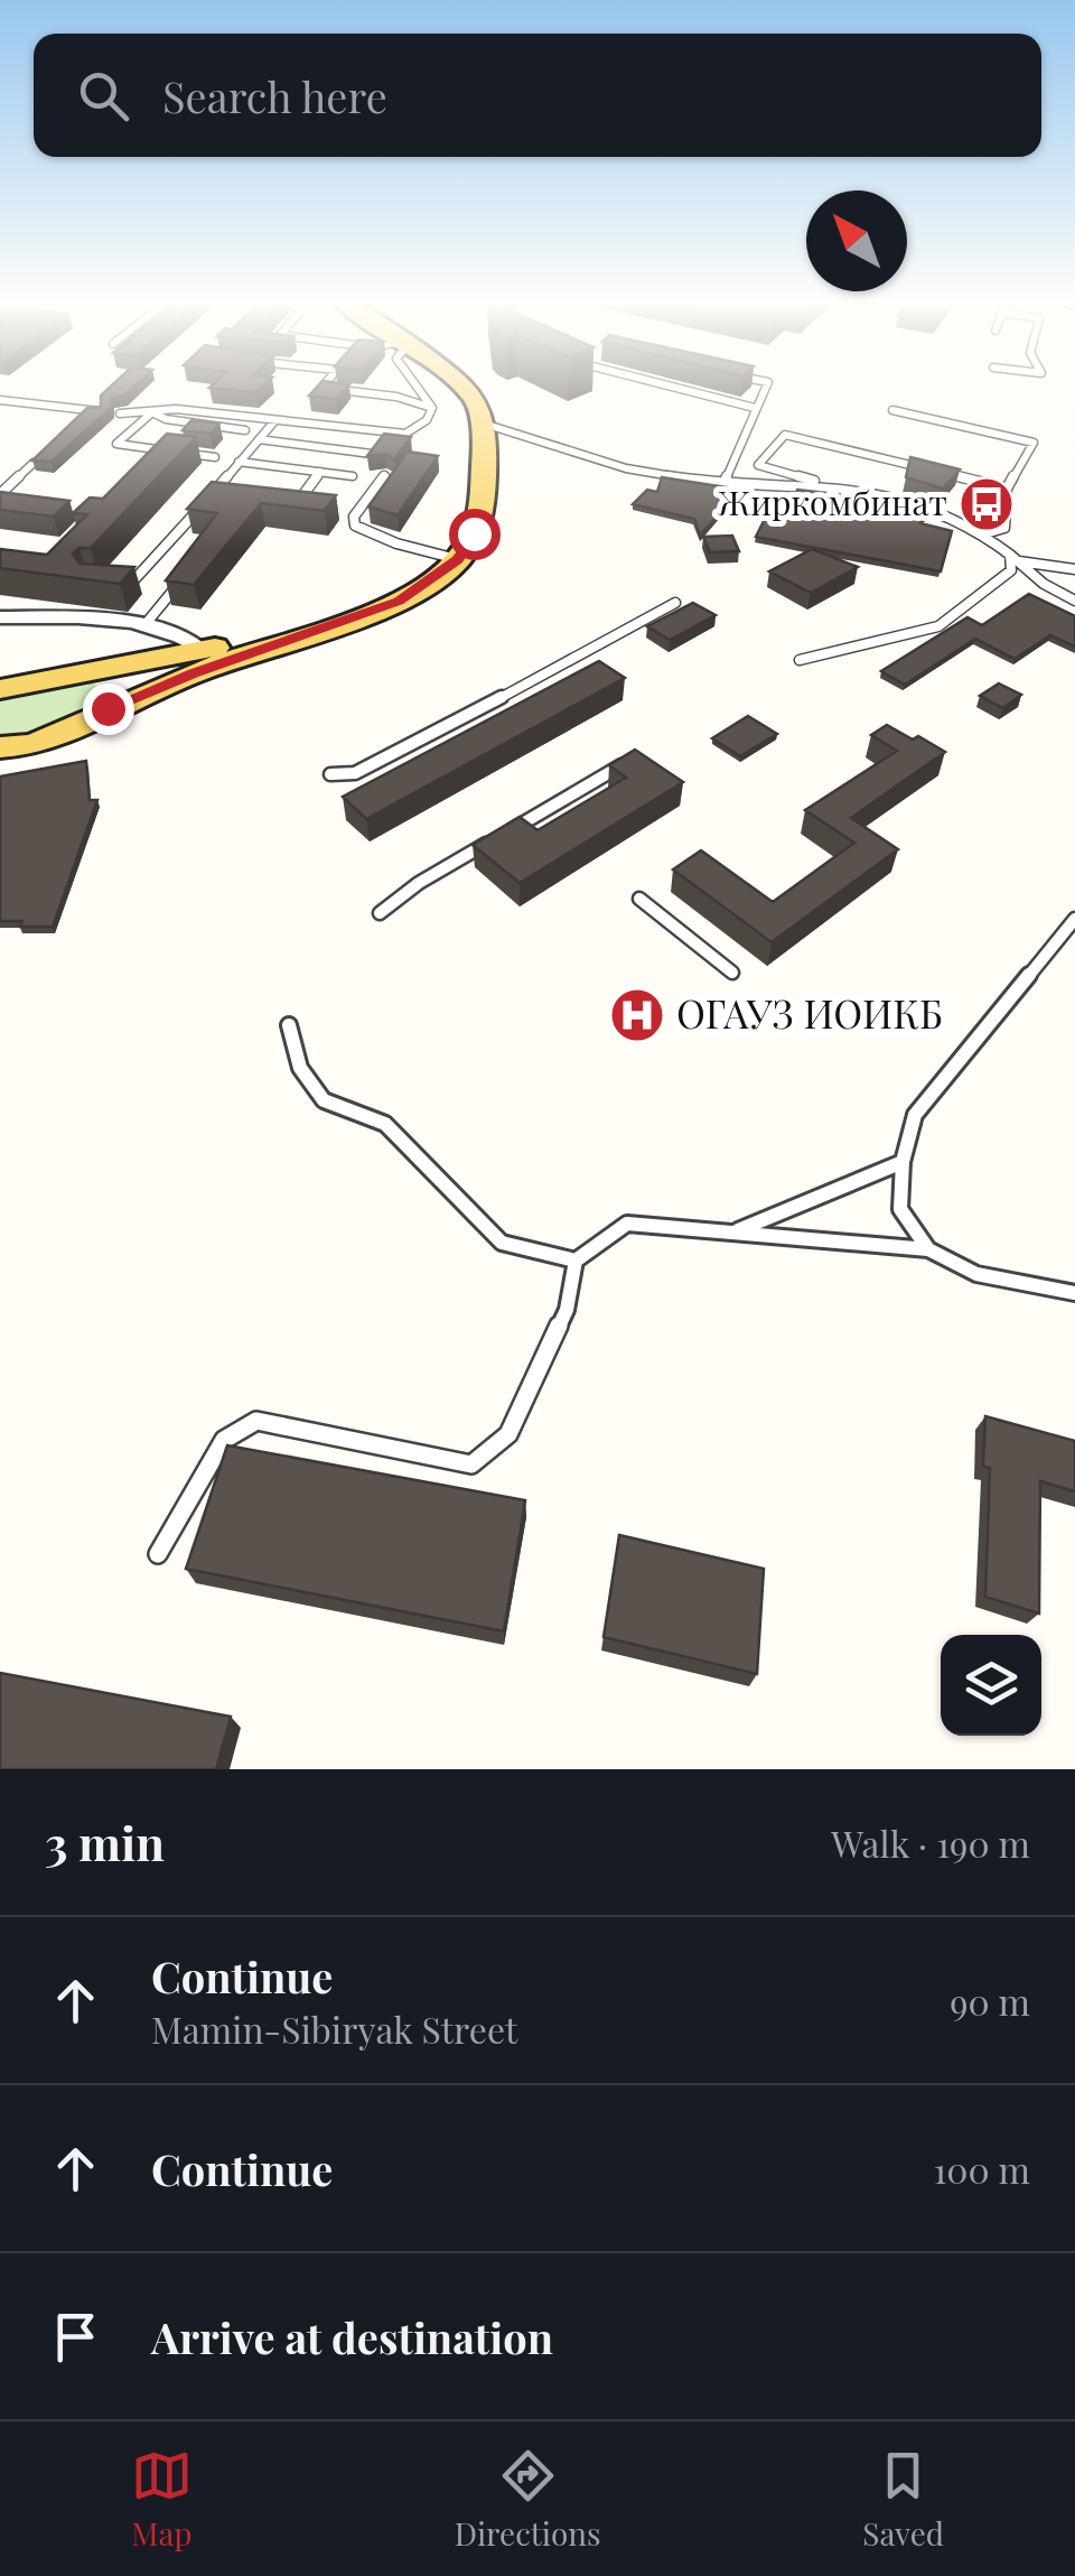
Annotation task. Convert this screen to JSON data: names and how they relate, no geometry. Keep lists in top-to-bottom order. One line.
{"places":{"bus stop":["Жиркомбинат"],"hospital":["ОГАУЗ ИОИКБ"]},"north":"top left","page":{"search":"Search here","heading":["3 min","Walk · 190 m"],"list":[["Continue","Mamin-Sibiryak Street","90 m"],["Continue","100 m"],"Arrive at destination"],"nav":["Map","Directions","Saved"]}}
